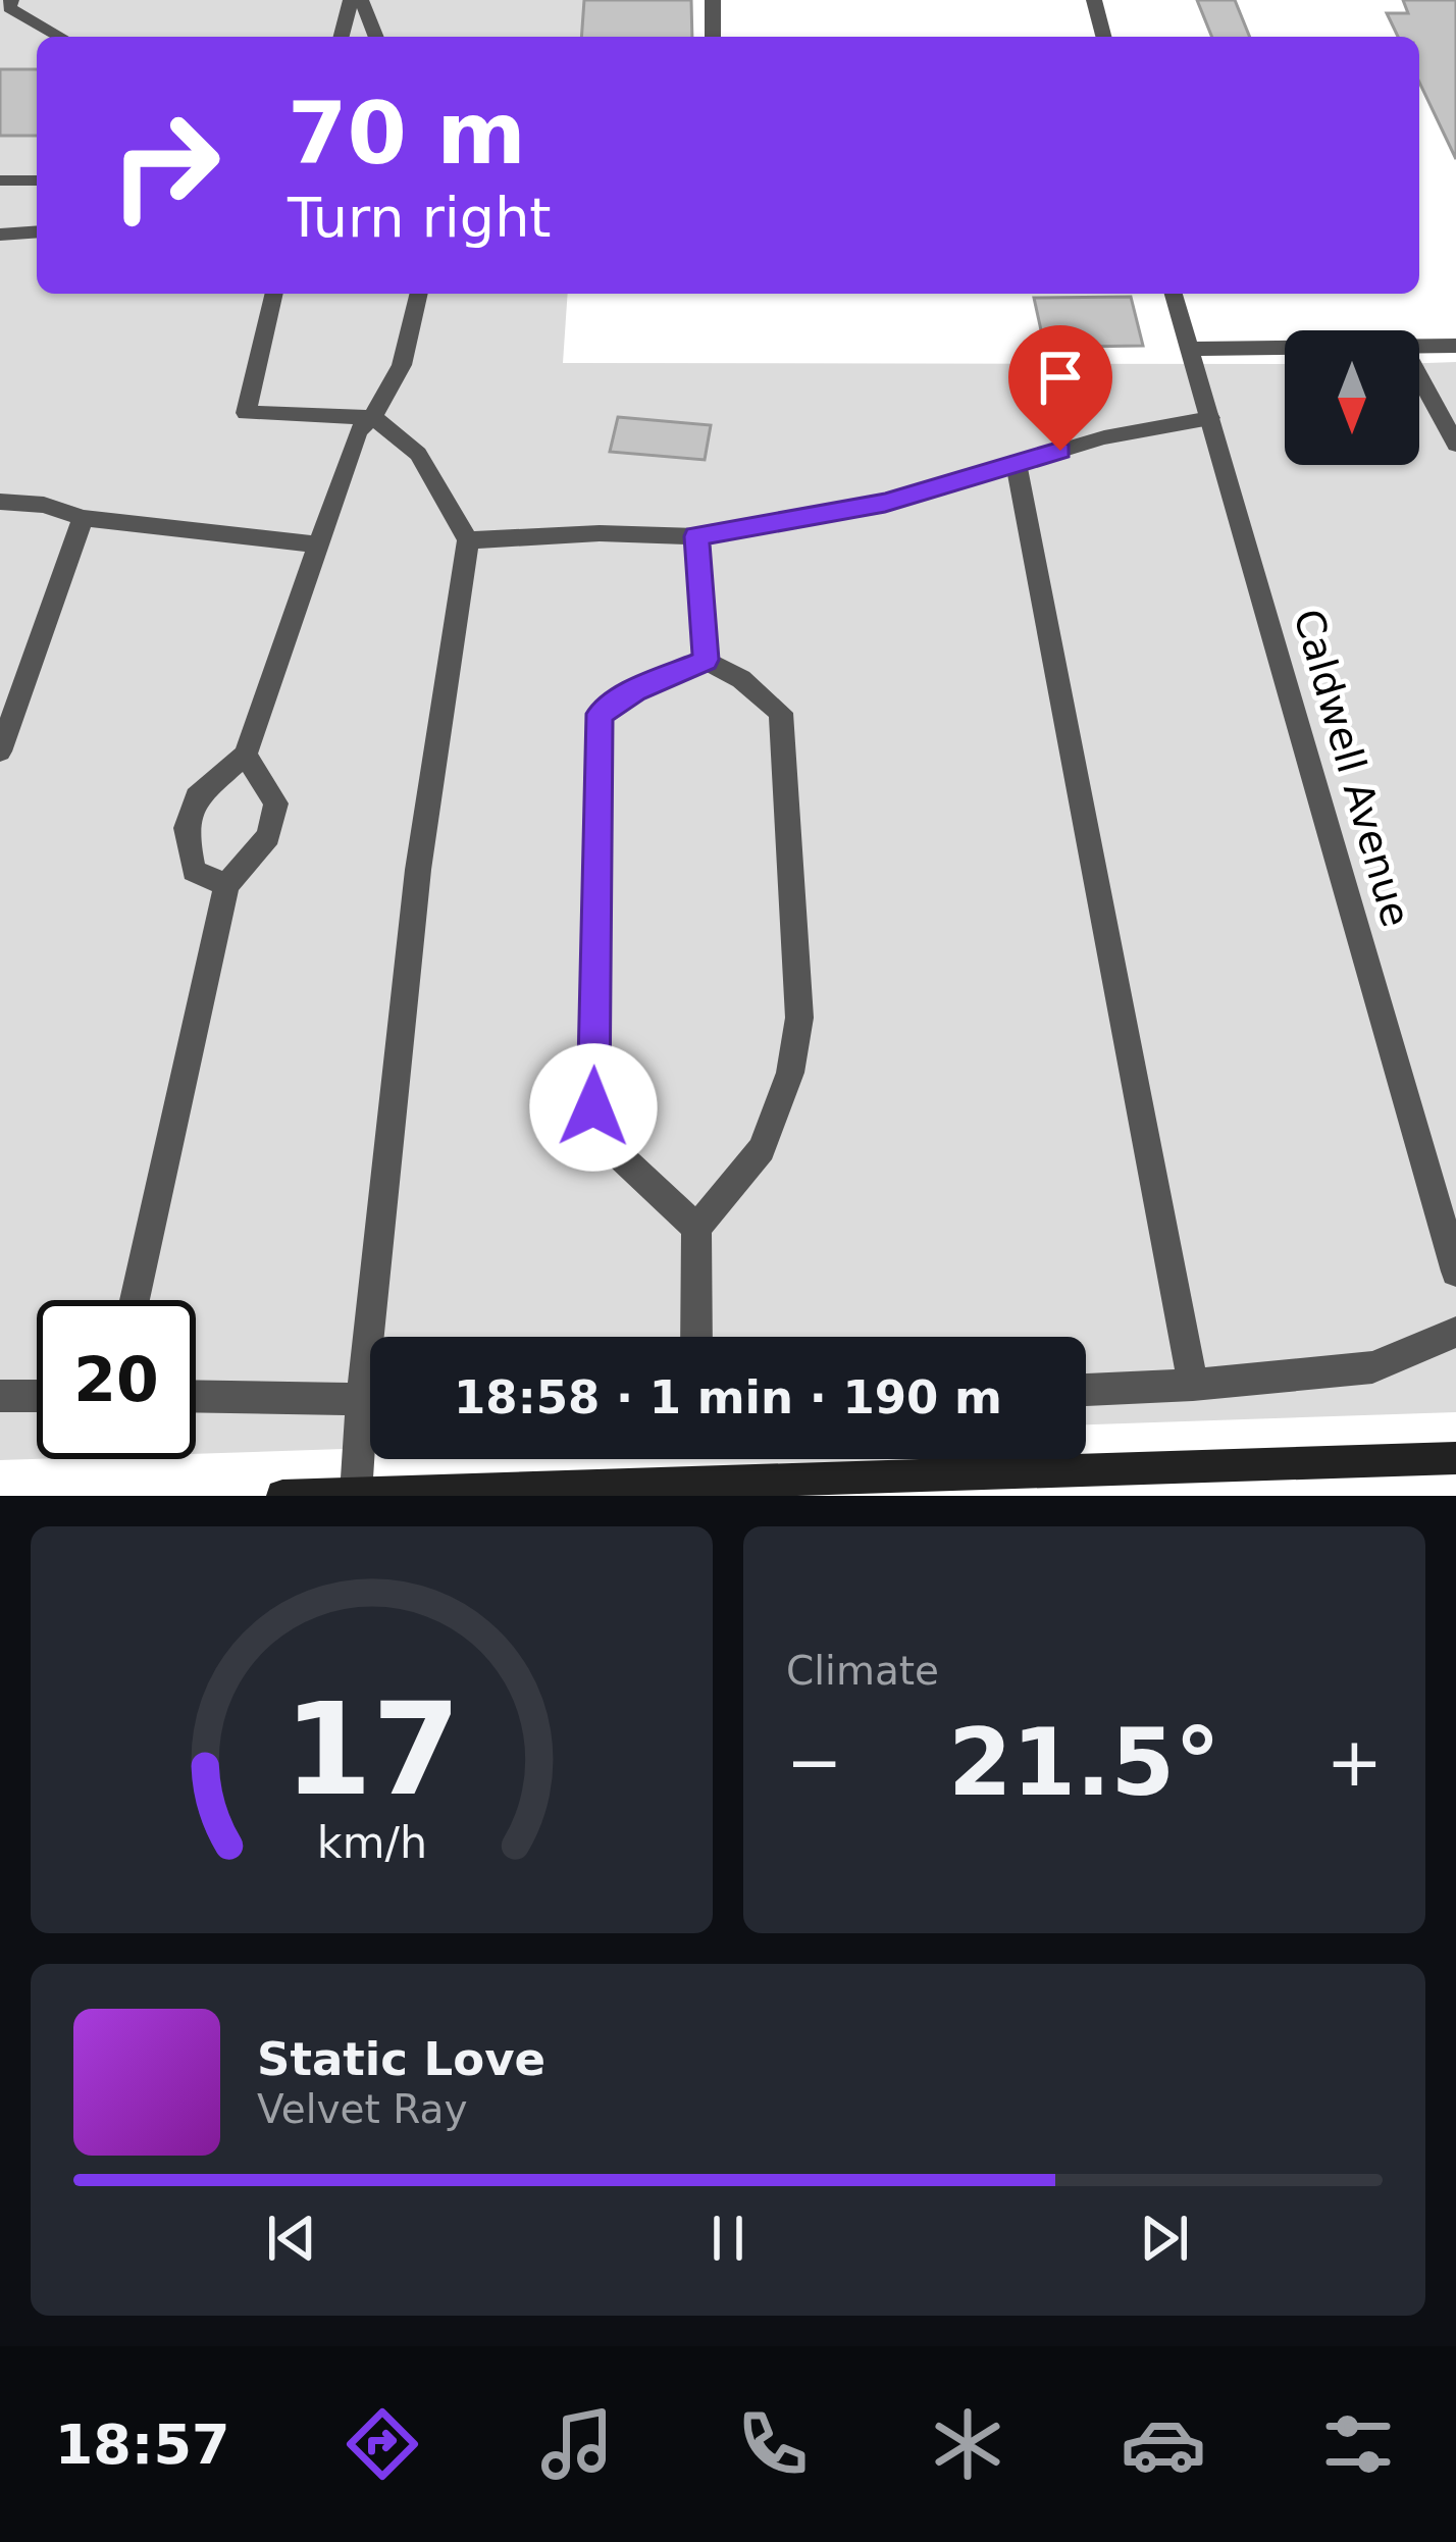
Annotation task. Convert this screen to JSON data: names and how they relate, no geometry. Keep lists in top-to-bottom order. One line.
{"streets":{"street":["Caldwell Avenue"]},"north":"bottom","page":{"turn":["70 m","Turn right"],"limit":"20","trip":"18:58 · 1 min · 190 m","tile":"Climate","heat":["−","21.5°","+"],"song":["Static Love","Velvet Ray"],"tabs":"18:57","gauge":["17","km/h"]}}
